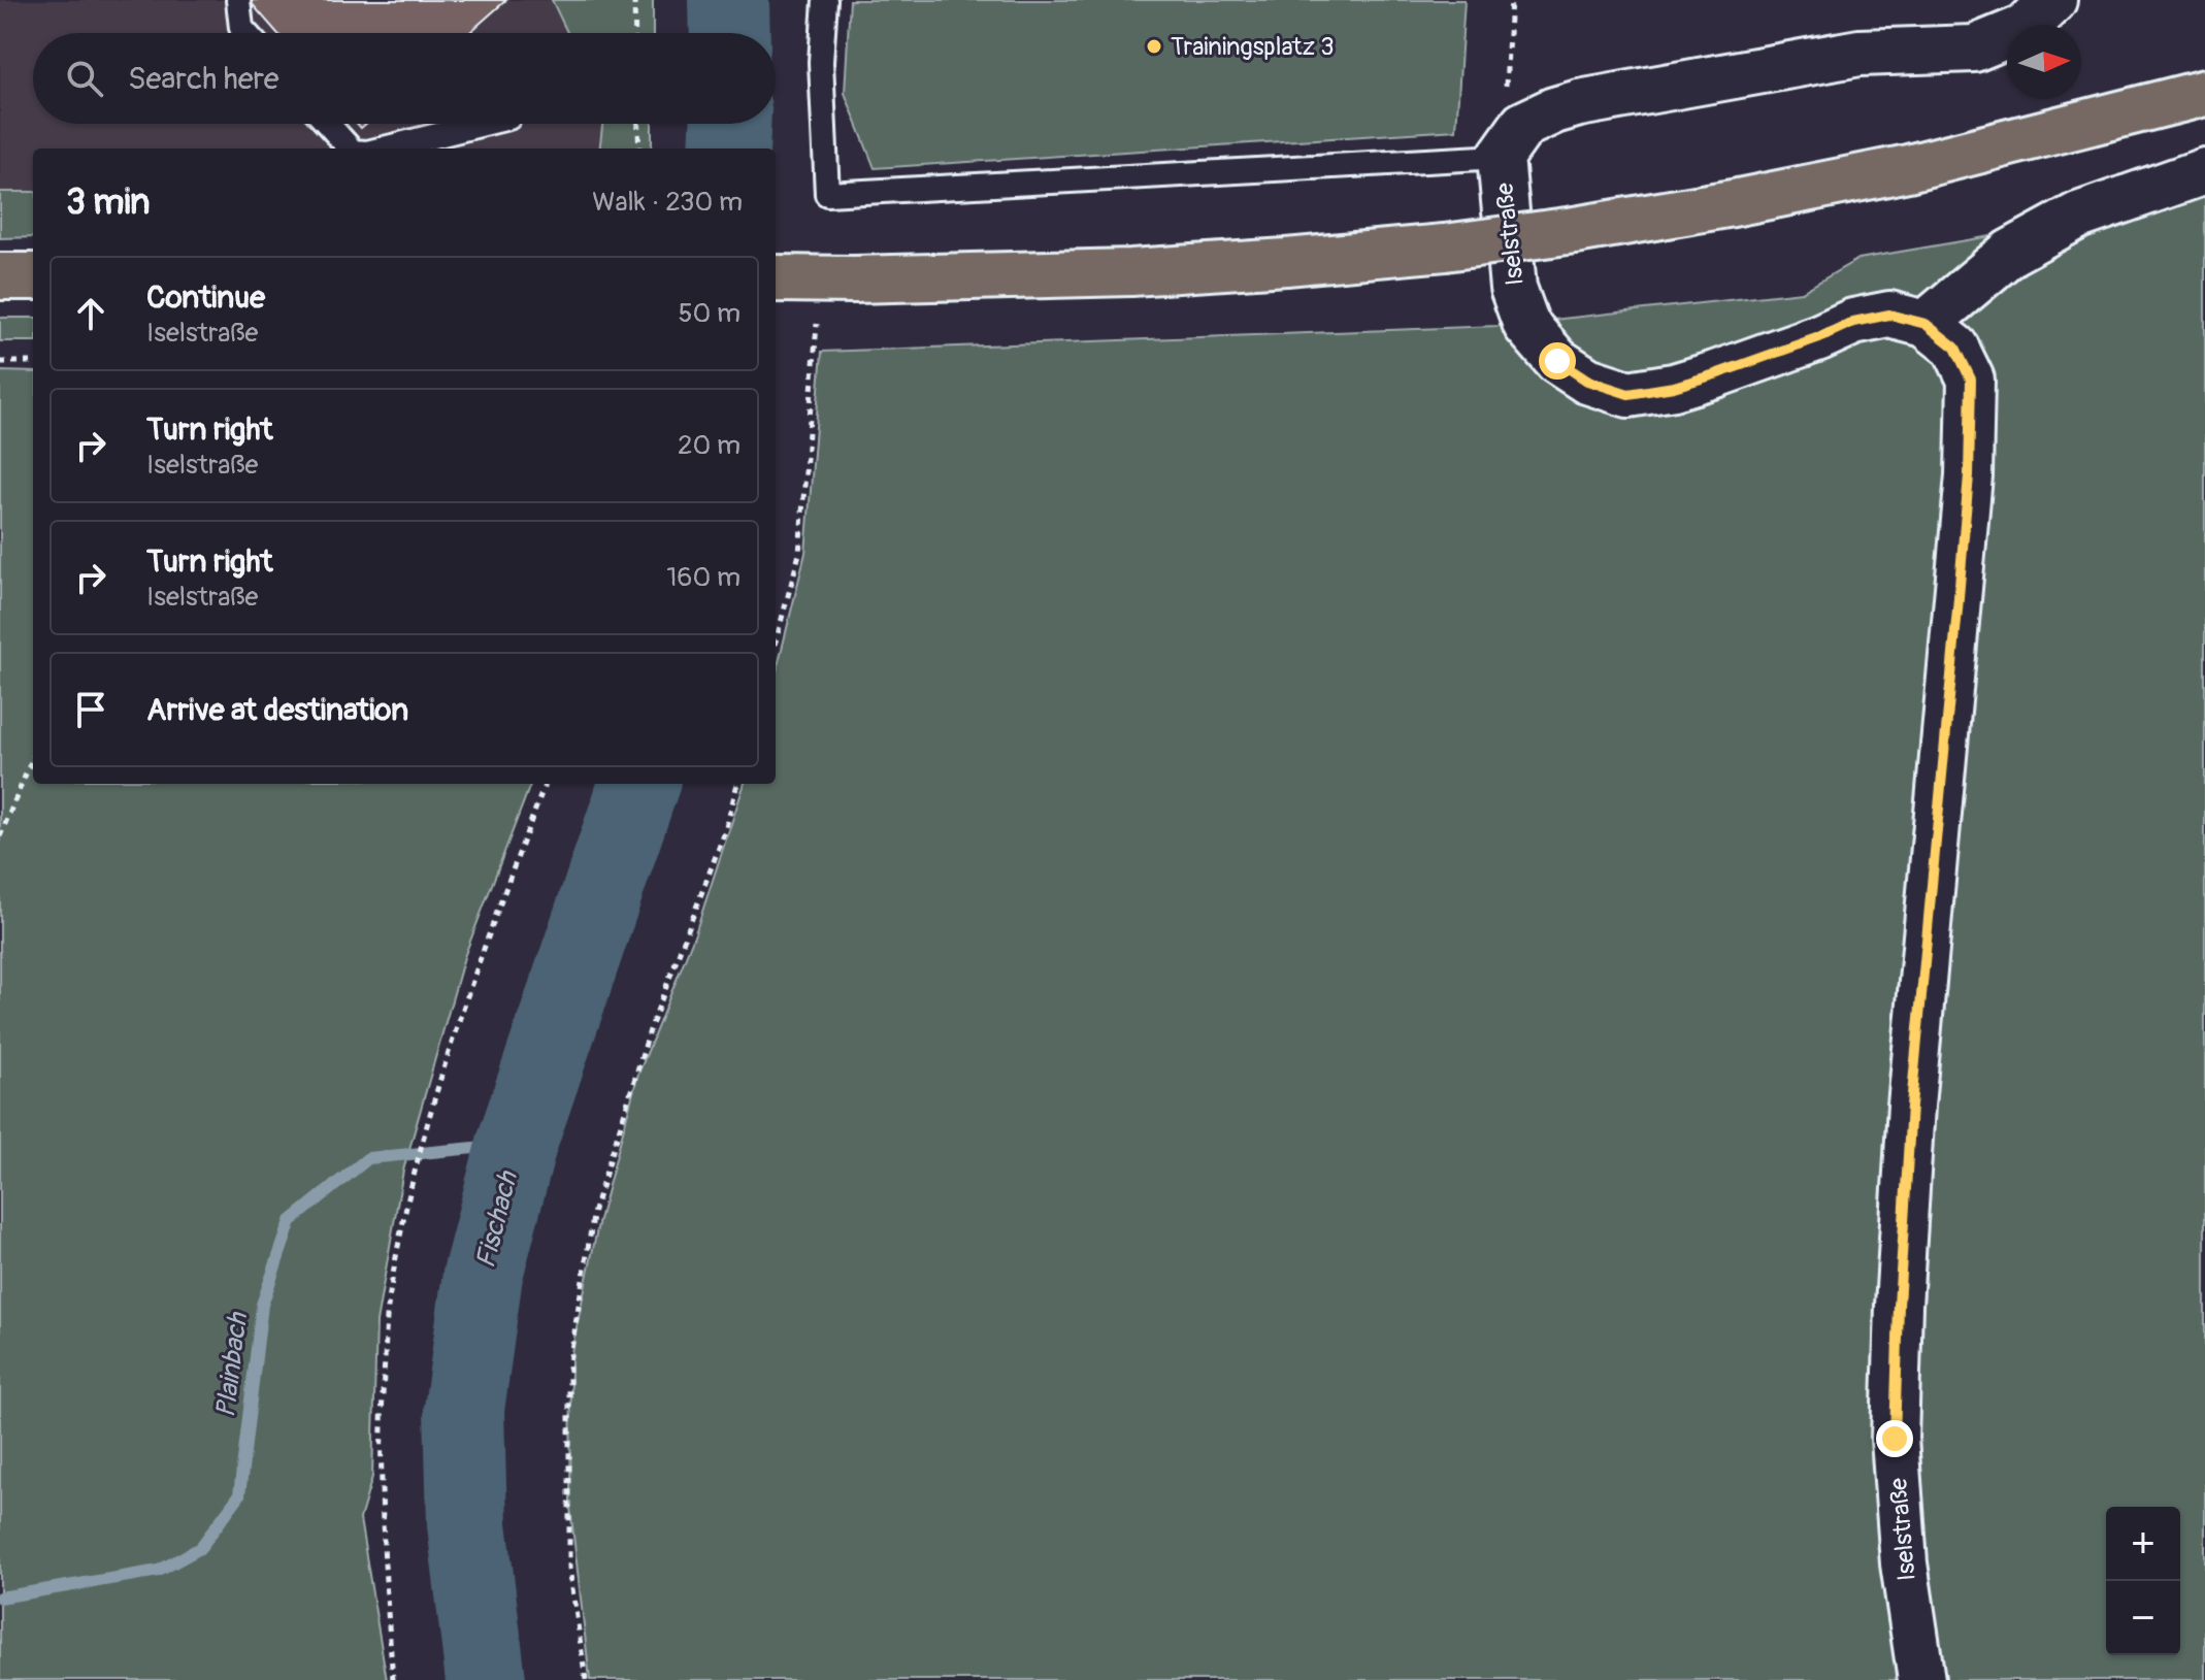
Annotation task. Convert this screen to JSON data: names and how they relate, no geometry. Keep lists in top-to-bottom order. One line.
{"streets":{"street":["Iselstraße"]},"water":["Fischach","Plainbach"],"places":["Trainingsplatz 3"],"north":"right","page":{"search":"Search here","heading":["3 min","Walk · 230 m"],"list":[["Continue","Iselstraße","50 m"],["Turn right","Iselstraße","20 m"],["Turn right","Iselstraße","160 m"],"Arrive at destination"],"map_buttons":["+","−"]}}
